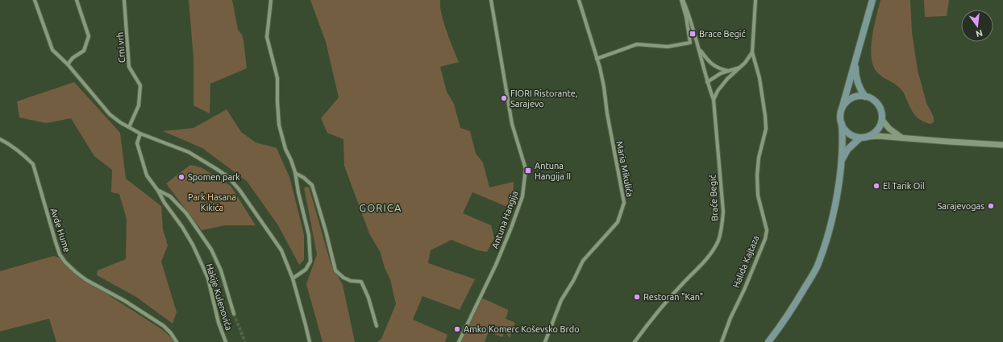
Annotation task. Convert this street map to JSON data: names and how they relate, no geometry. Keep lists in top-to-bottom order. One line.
{"streets":{"street":["Crni vrh","Maria Mikulića","Braće Begić","Antuna Hangija","Avde Hume","Halida Kajtaza","Hakije Kulenovića"]},"crossings":[["Braće Begić","Halida Kajtaza"]],"districts":["GORICA"],"parks":["Park Hasana Kikića"],"places":{"transit":["Brace Begić","Antuna Hangija II"],"other":["FIORI Ristorante, Sarajevo","Spomen park","El Tarik Oil","Sarajevogas","Restoran \"Kan\"","Amko Komerc Koševsko Brdo"]},"north":"bottom"}
